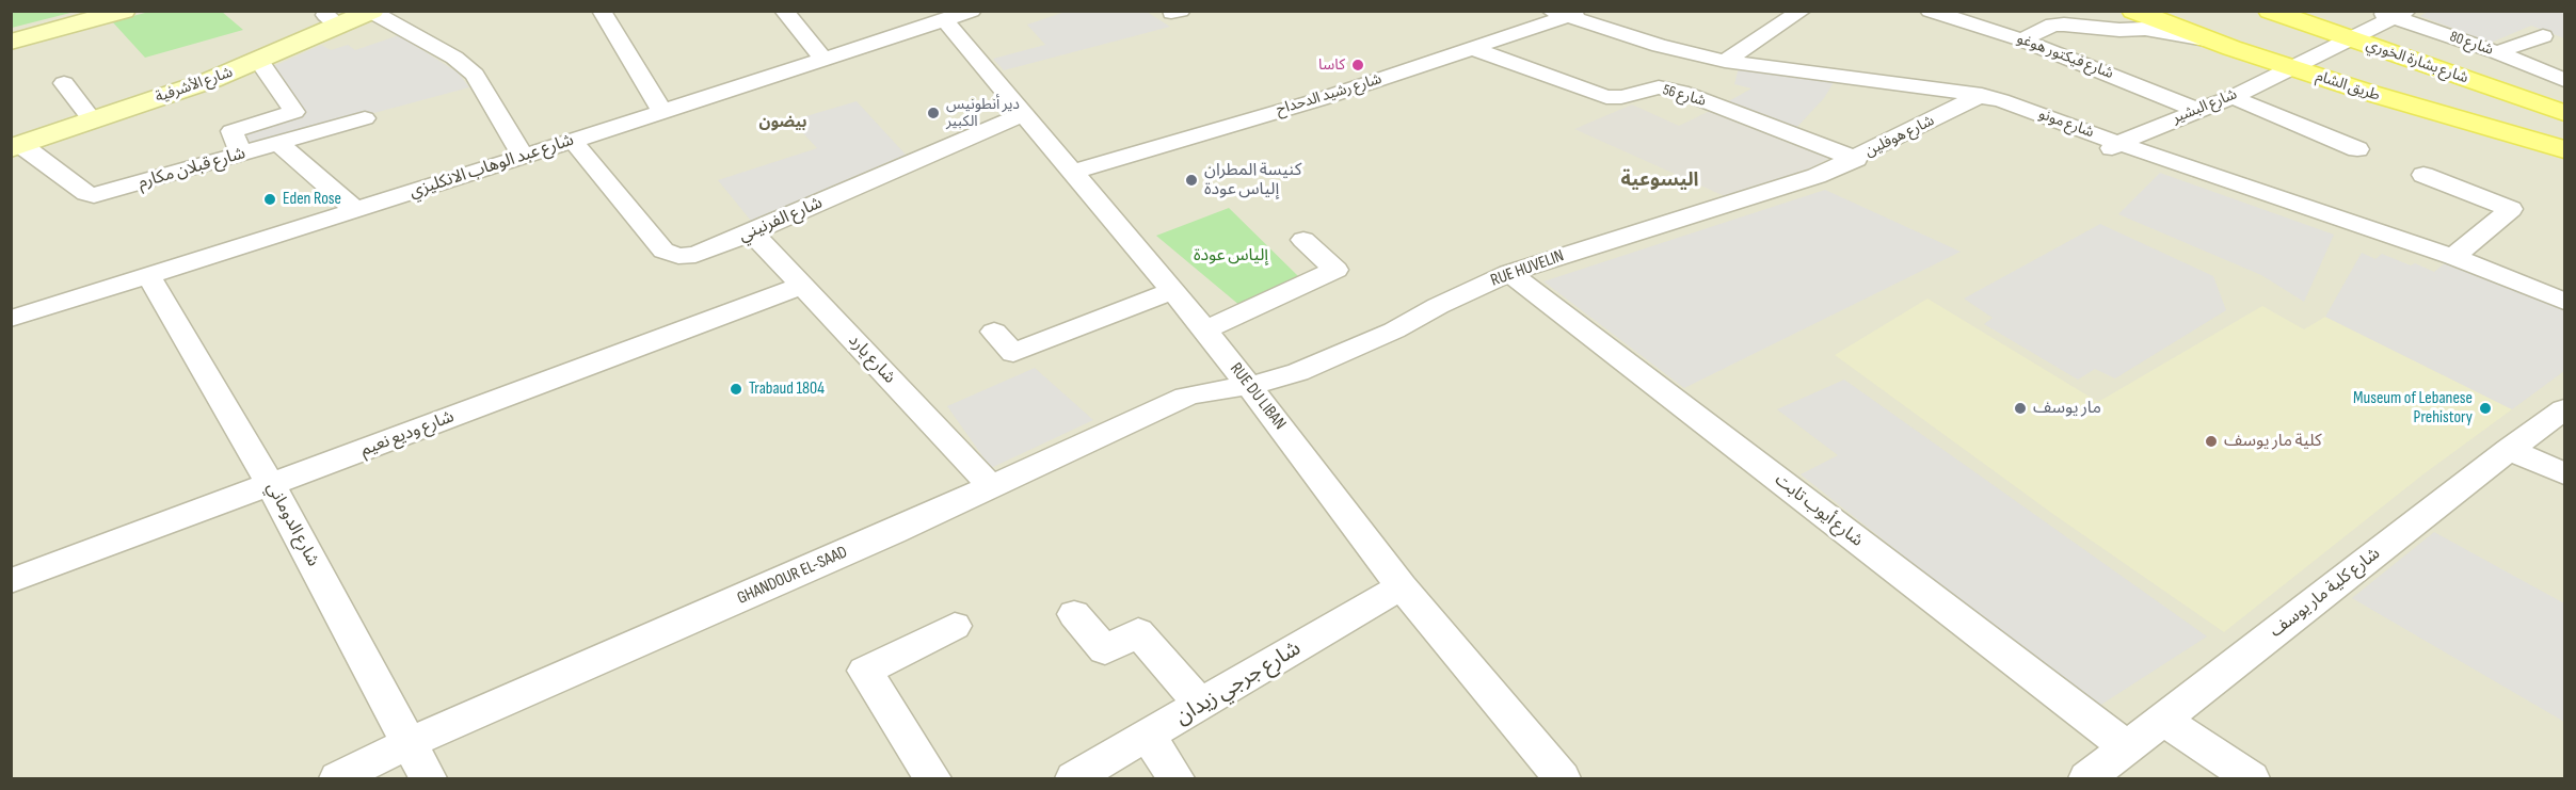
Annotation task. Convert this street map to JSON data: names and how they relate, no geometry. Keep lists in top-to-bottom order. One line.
{"streets":{"main road":["شارع بشارة الخوري","طريق الشام"],"street":["شارع 80","شارع فيكتور هوغو","شارع الأشرفية","شارع رشيد الدحداح","شارع 56","شارع البشير","شارع مونو","شارع هوفلين","شارع عبد الوهاب الانكليزي","شارع قبلان مكارم","شارع الفرنيني","RUE HUVELIN","شارع يارد","RUE DU LIBAN","شارع وديع نعيم","شارع أيوب تابت","شارع الدوماني","GHANDOUR EL-SAAD","شارع كلية مار يوسف","شارع جرجي زيدان"]},"crossings":[["شارع 80","شارع البشير"],["شارع فيكتور هوغو","شارع البشير"],["شارع بشارة الخوري","شارع البشير"],["شارع الأشرفية","شارع قبلان مكارم"],["طريق الشام","شارع البشير"],["شارع رشيد الدحداح","شارع 56"],["شارع رشيد الدحداح","شارع مونو"],["شارع رشيد الدحداح","RUE DU LIBAN"],["شارع 56","شارع هوفلين"],["شارع البشير","شارع مونو"],["شارع مونو","شارع هوفلين"],["شارع هوفلين","RUE HUVELIN"],["شارع عبد الوهاب الانكليزي","شارع الفرنيني"],["شارع عبد الوهاب الانكليزي","RUE DU LIBAN"],["شارع عبد الوهاب الانكليزي","شارع الدوماني"],["شارع الفرنيني","شارع يارد"],["شارع الفرنيني","RUE DU LIBAN"],["RUE HUVELIN","RUE DU LIBAN"],["RUE HUVELIN","شارع أيوب تابت"],["RUE HUVELIN","GHANDOUR EL-SAAD"],["شارع يارد","شارع وديع نعيم"],["شارع يارد","GHANDOUR EL-SAAD"],["RUE DU LIBAN","GHANDOUR EL-SAAD"],["RUE DU LIBAN","شارع جرجي زيدان"],["شارع وديع نعيم","شارع الدوماني"],["شارع أيوب تابت","شارع كلية مار يوسف"],["شارع الدوماني","GHANDOUR EL-SAAD"]],"districts":["بيضون","اليسوعية"],"parks":["إلياس عودة"],"places":["كاسا","دير أنطونيس الكبير","كنيسة المطران إلياس عودة","Eden Rose","Trabaud 1804","مار يوسف","Museum of Lebanese Prehistory","كلية مار يوسف"]}
